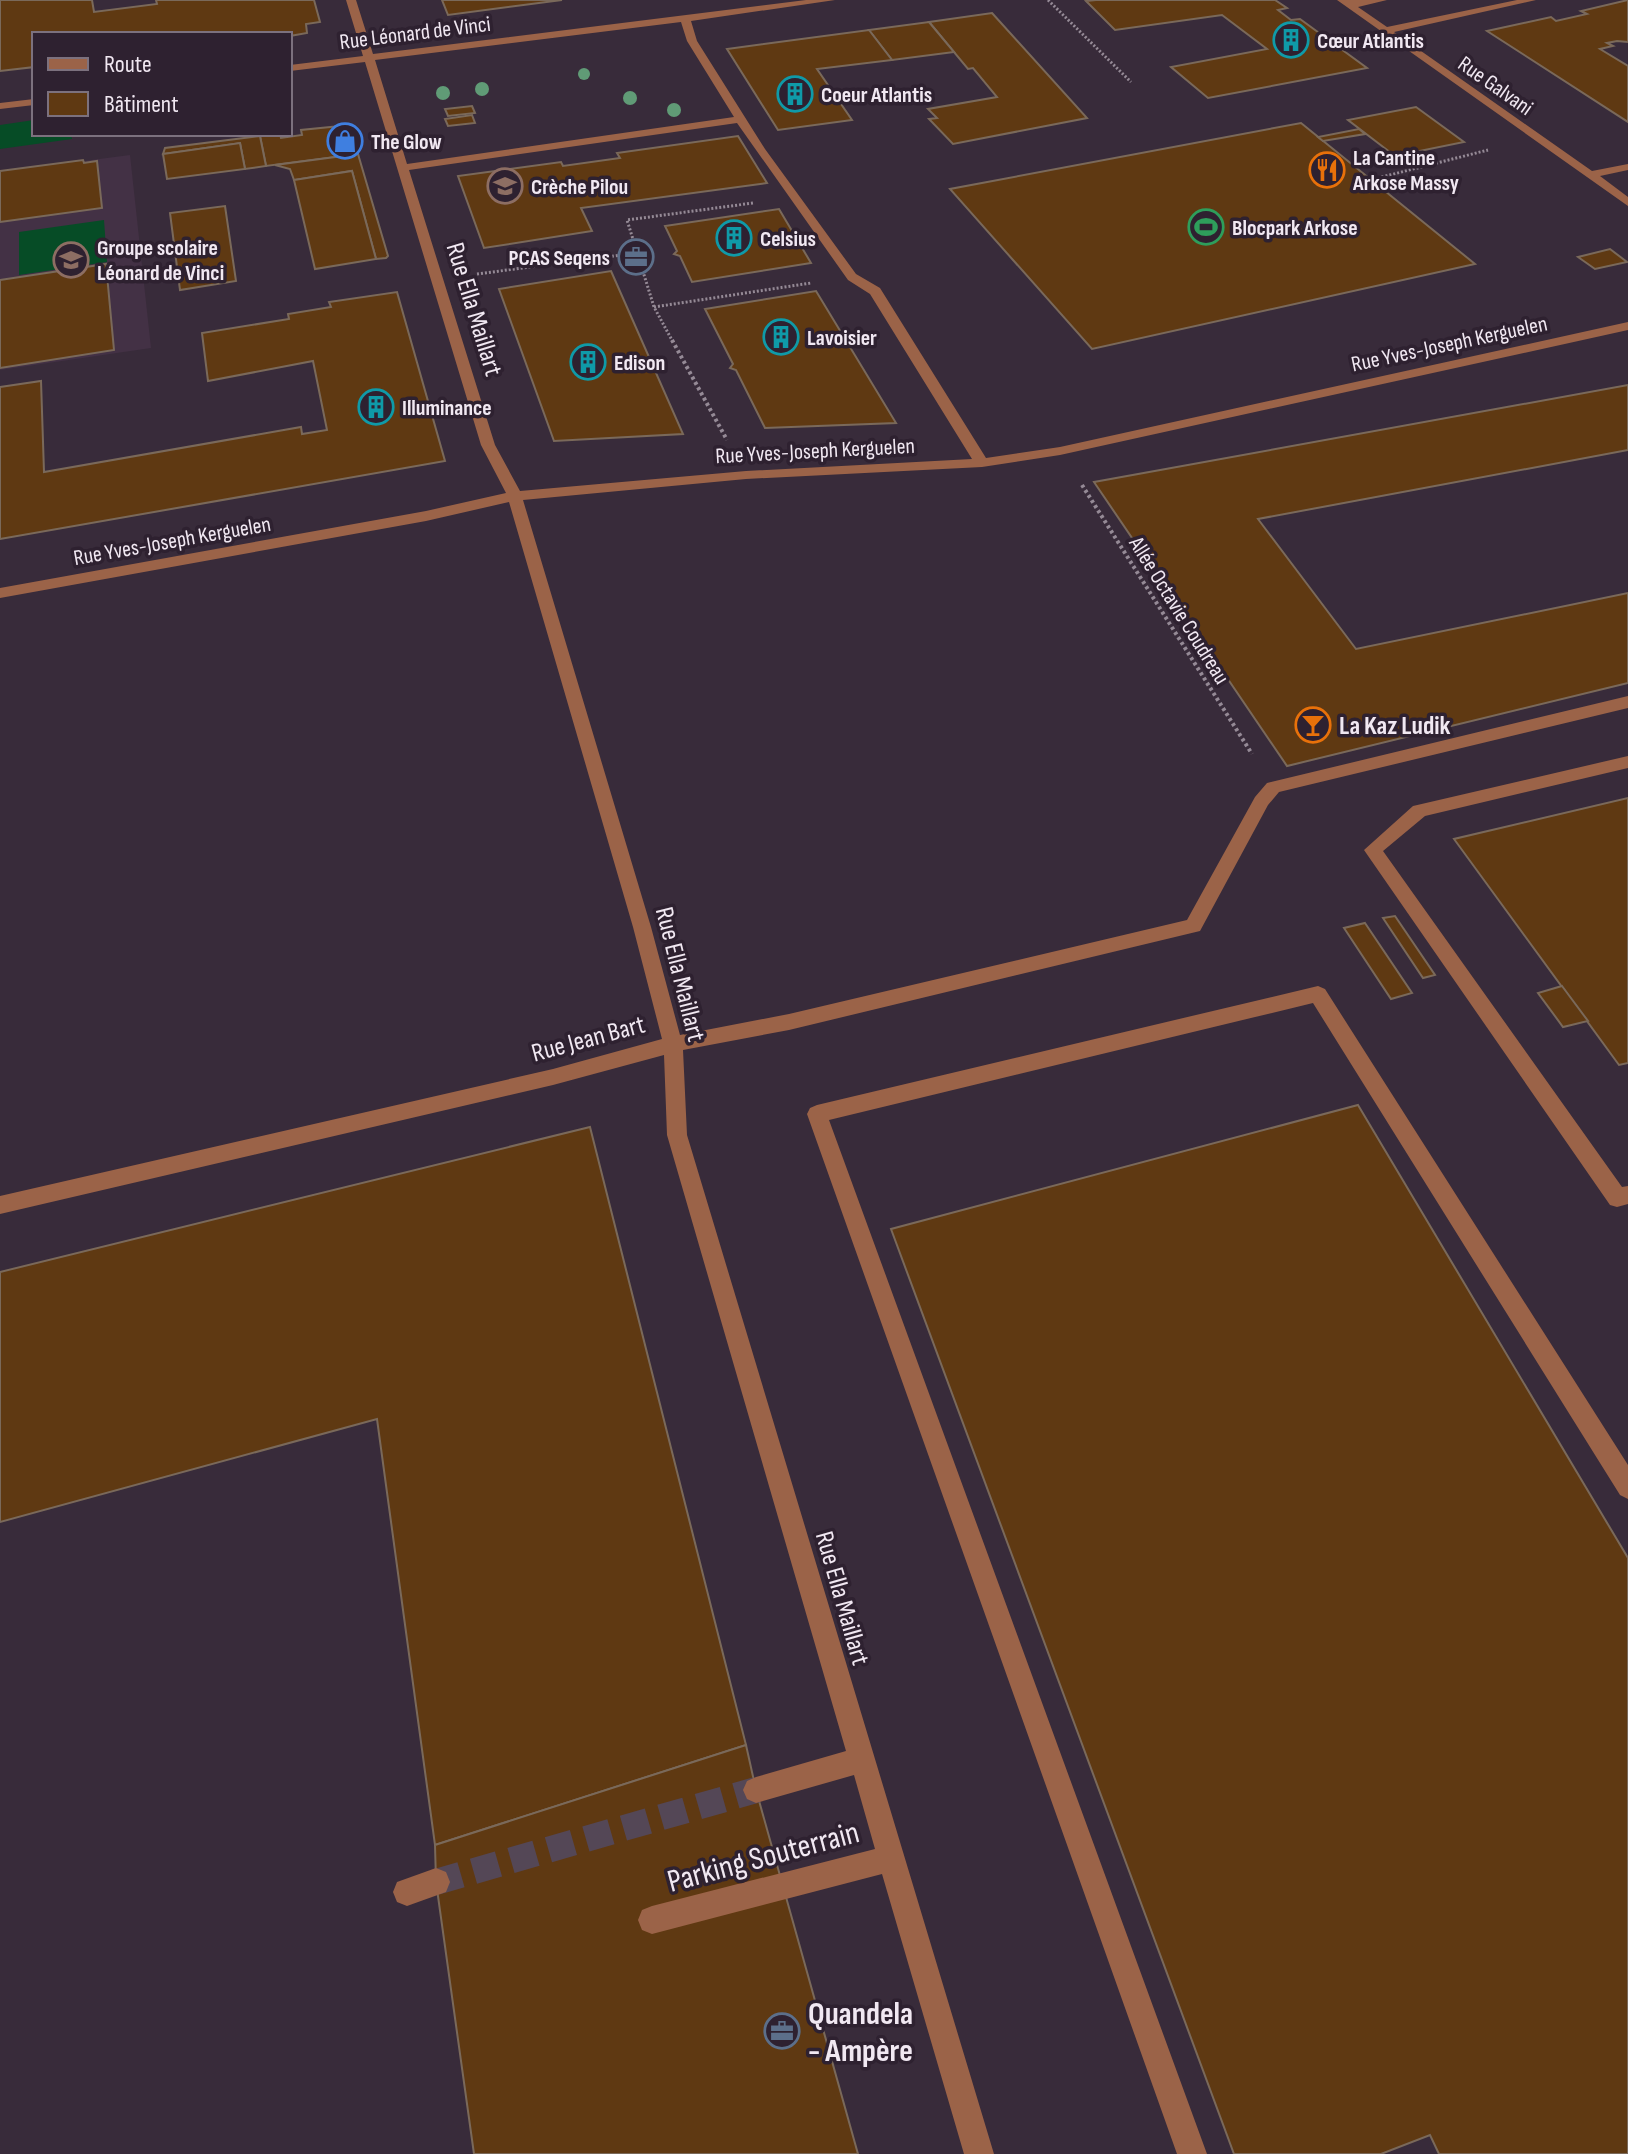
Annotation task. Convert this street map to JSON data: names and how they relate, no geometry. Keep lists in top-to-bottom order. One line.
{"streets":{"street":["Rue Léonard de Vinci","Rue Galvani","Rue Ella Maillart","Rue Yves-Joseph Kerguelen","Rue Jean Bart","Parking Souterrain"],"path":["Allée Octavie Coudreau"]},"crossings":[["Rue Léonard de Vinci","Rue Ella Maillart"],["Rue Ella Maillart","Rue Yves-Joseph Kerguelen"],["Rue Ella Maillart","Rue Jean Bart"],["Rue Ella Maillart","Parking Souterrain"],["Rue Yves-Joseph Kerguelen","Allée Octavie Coudreau"],["Allée Octavie Coudreau","Rue Jean Bart"]],"places":{"building":["Cœur Atlantis","Coeur Atlantis","Celsius","Lavoisier","Edison","Illuminance"],"shop":["The Glow"],"restaurant":["La Cantine Arkose Massy"],"school or university":["Crèche Pilou","Groupe scolaire Léonard de Vinci"],"sports":["Blocpark Arkose"],"office":["PCAS Seqens","Quandela - Ampère"],"bar":["La Kaz Ludik"]},"legend":["Route","Bâtiment"]}
